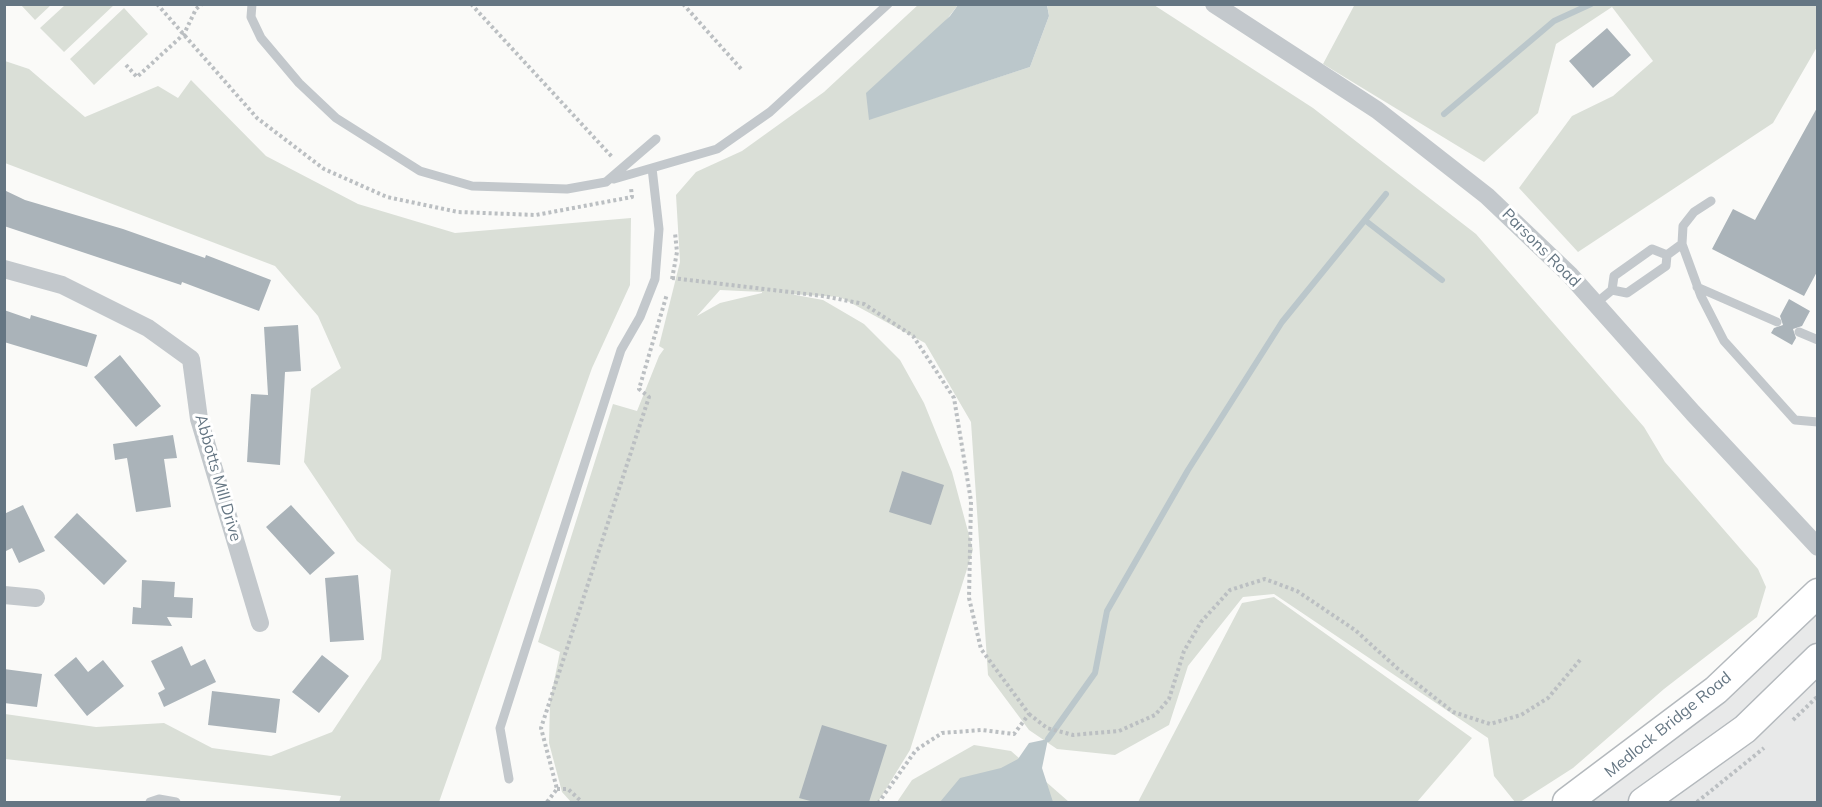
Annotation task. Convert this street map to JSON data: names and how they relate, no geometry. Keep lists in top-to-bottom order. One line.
{"streets":{"highway":["Medlock Bridge Road"],"street":["Parsons Road","Abbotts Mill Drive"]}}
